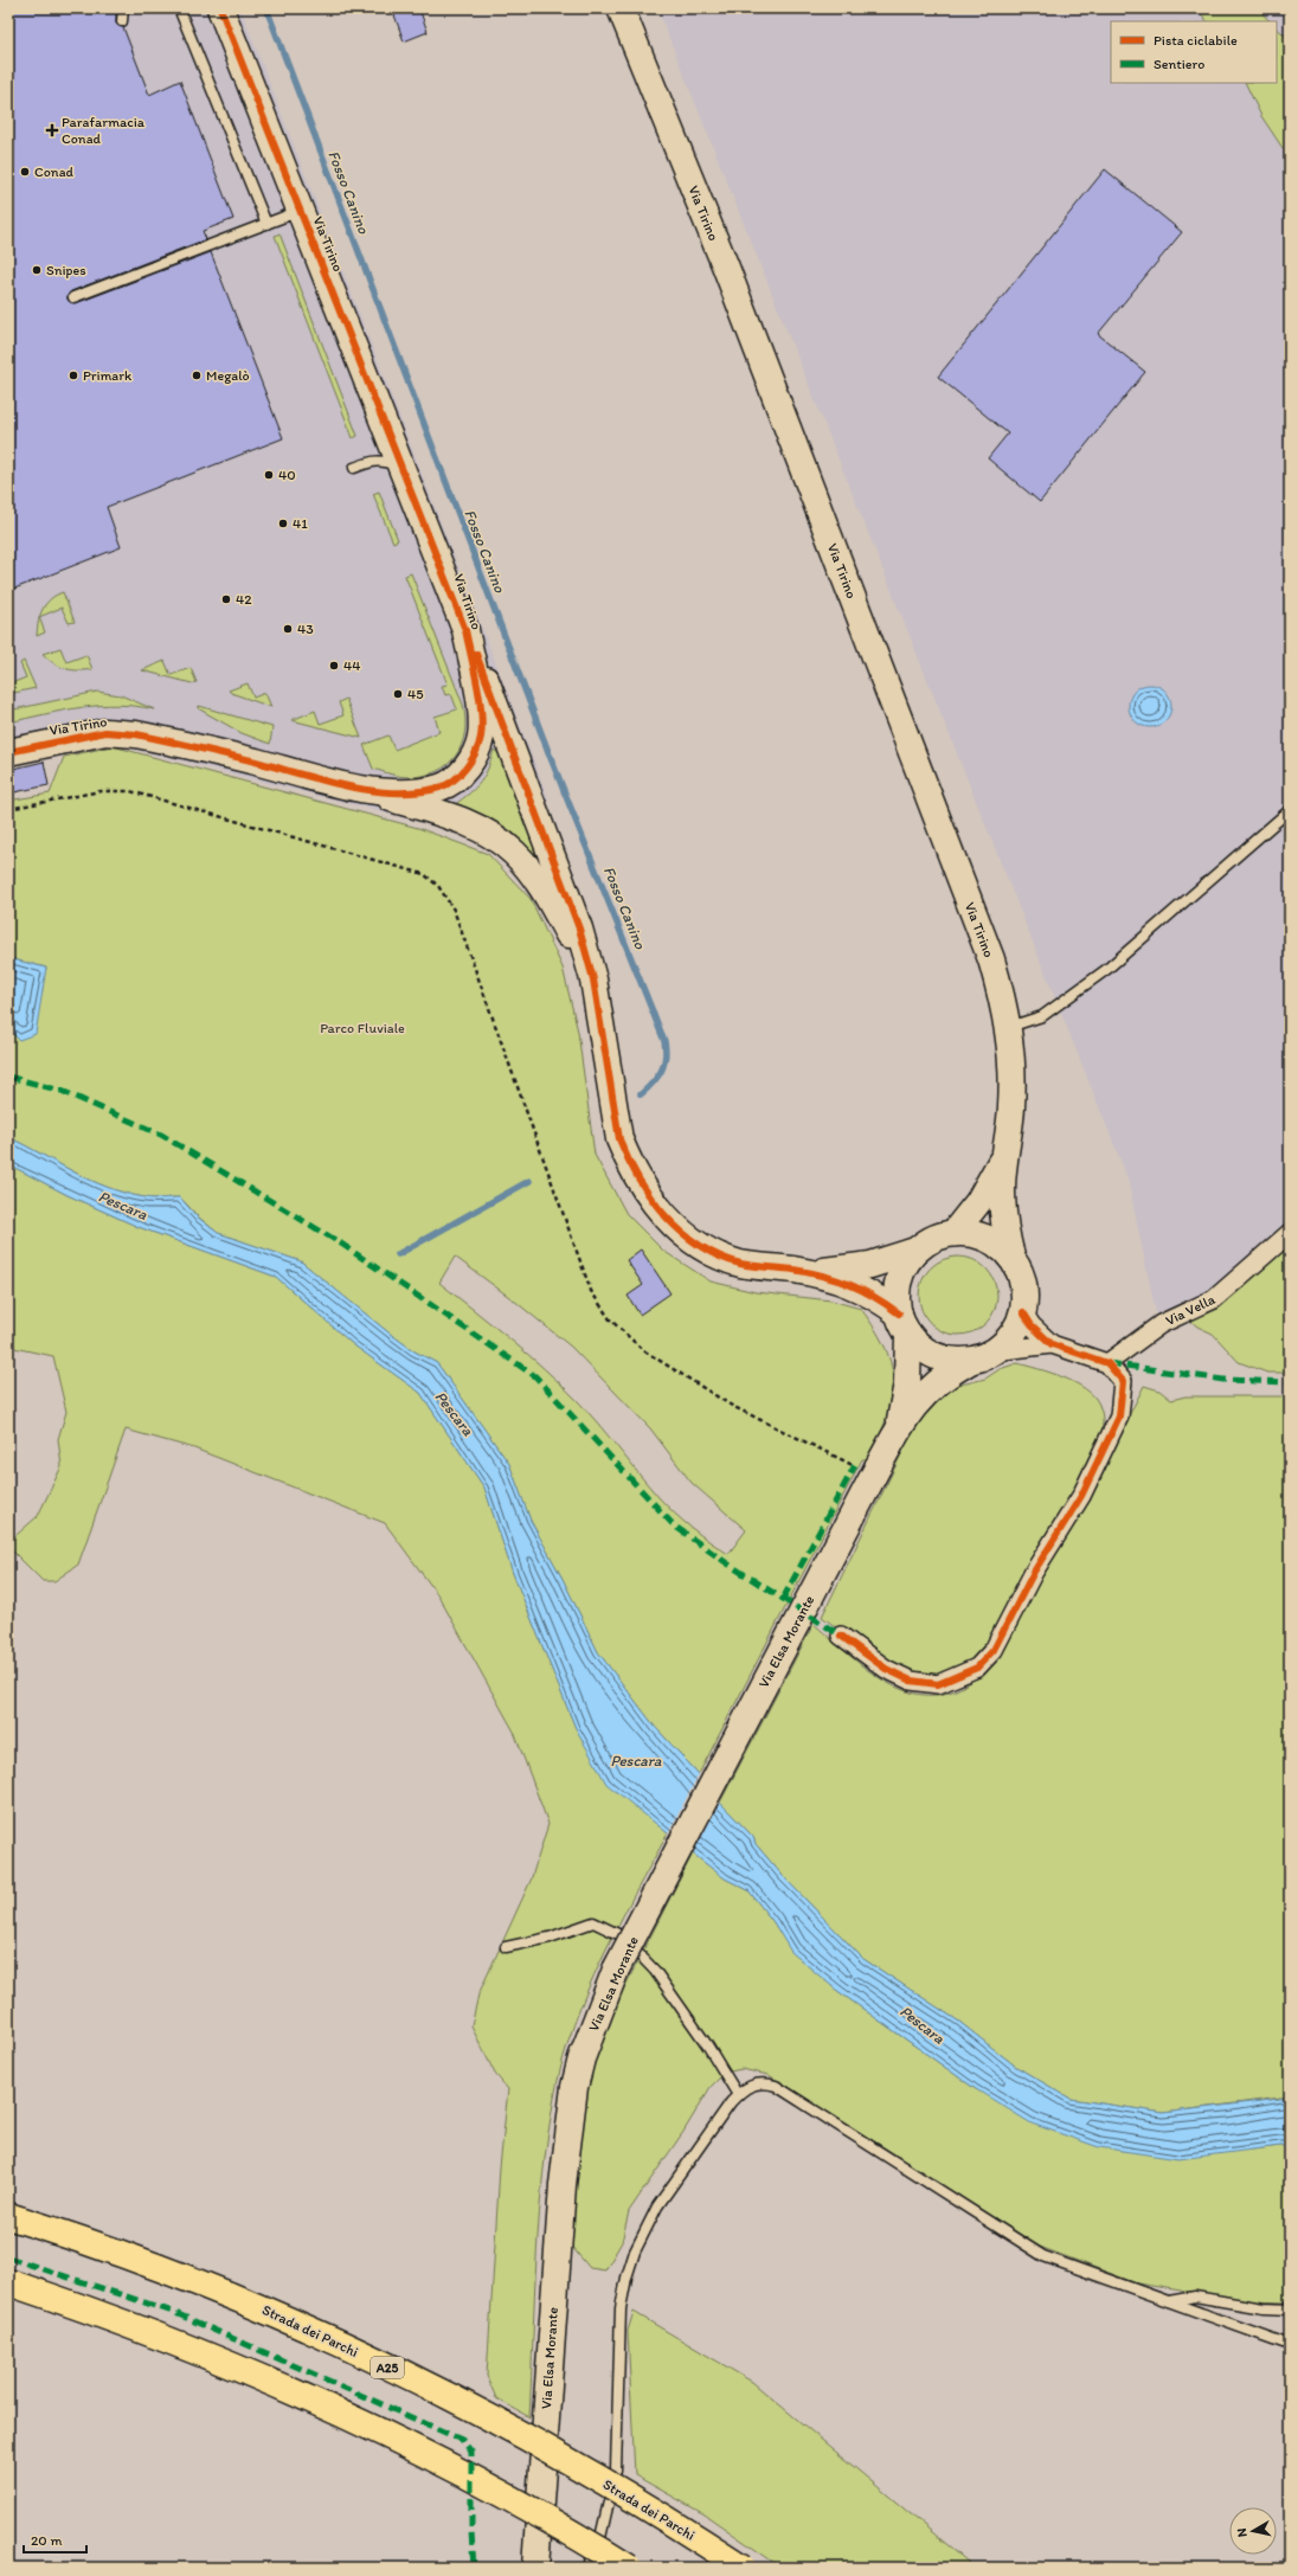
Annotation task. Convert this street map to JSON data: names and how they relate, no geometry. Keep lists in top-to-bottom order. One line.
{"streets":{"highway":["Strada dei Parchi","A25"],"main road":["Via Tirino","Via Elsa Morante"],"street":["Via Vella"]},"crossings":[["Via Tirino","Via Elsa Morante"]],"water":["Fosso Canino","Pescara"],"parks":["Parco Fluviale"],"places":{"health":["Parafarmacia Conad"],"other":["Conad","Snipes","Primark","Megalò","40","41","42","43","44","45"]},"legend":["Pista ciclabile","Sentiero"],"scale_bar":"20 m","north":"left"}
